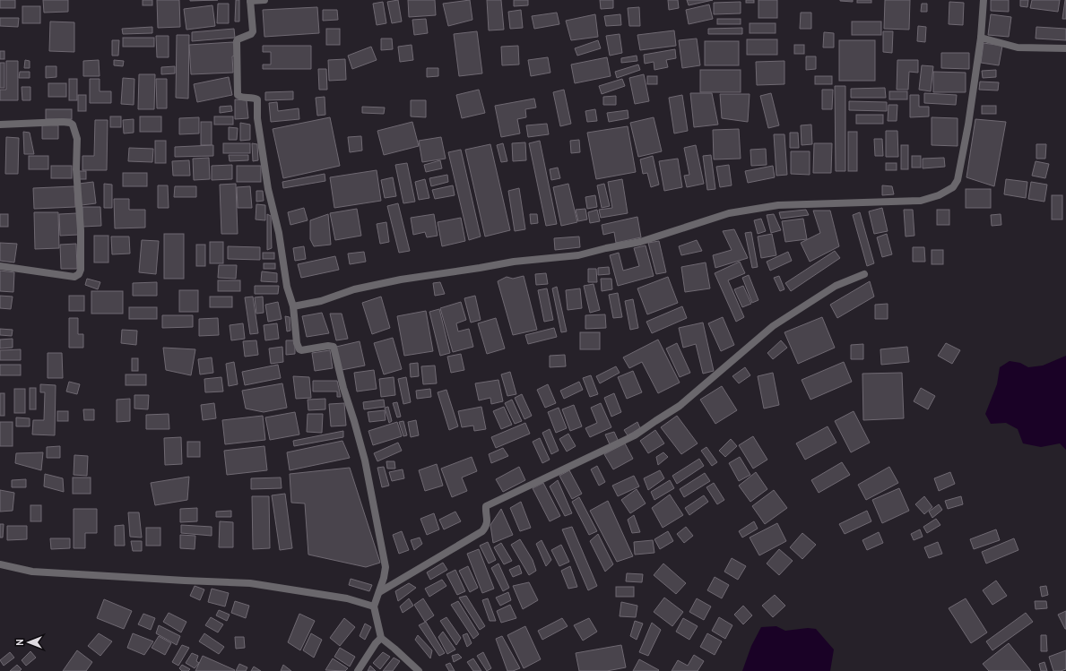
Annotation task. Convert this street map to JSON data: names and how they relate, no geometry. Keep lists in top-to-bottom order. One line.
{"north":"left"}
